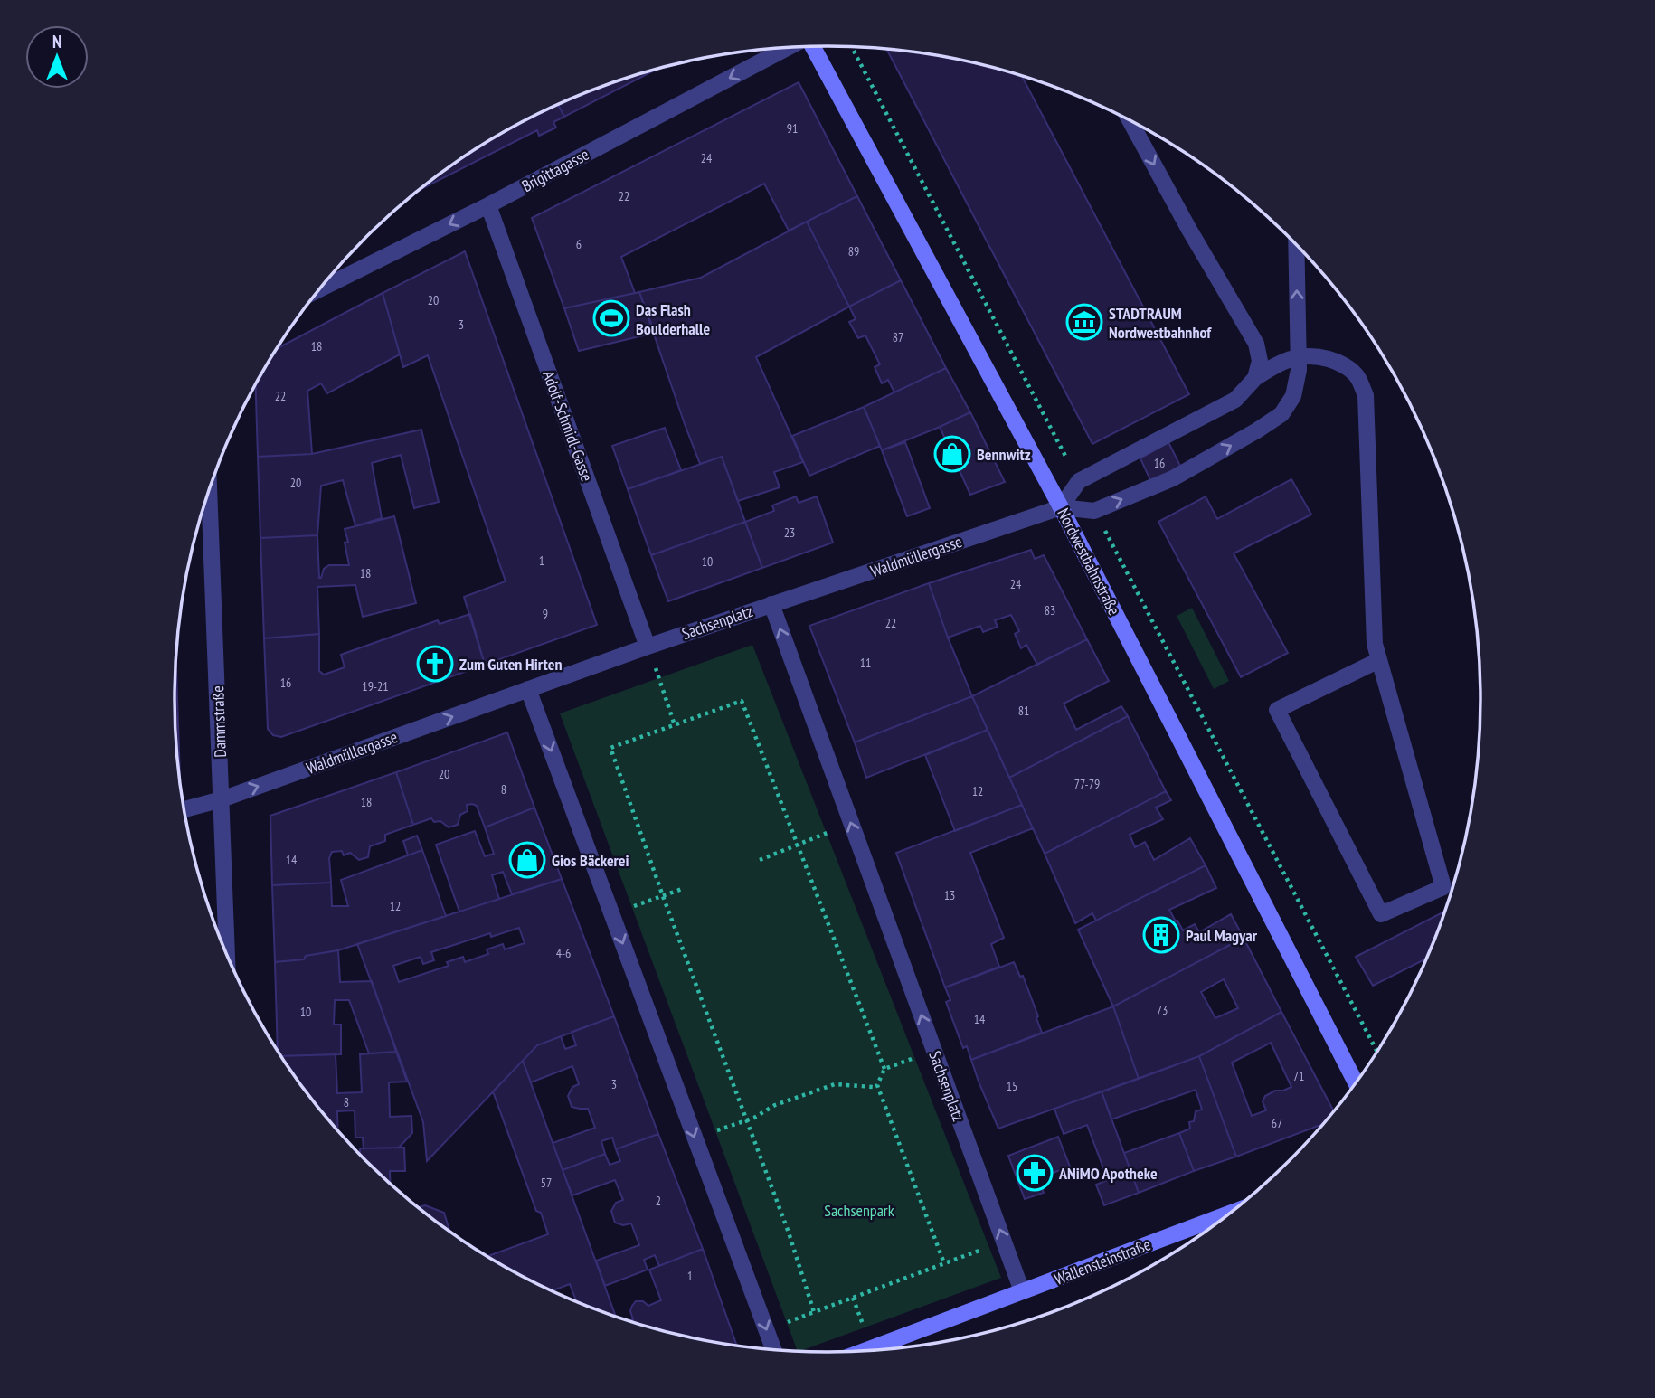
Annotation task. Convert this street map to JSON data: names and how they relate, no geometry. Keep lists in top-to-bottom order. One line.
{"streets":{"street":["Brigittagasse","Adolf-Schmidl-Gasse","Waldmüllergasse","Nordwestbahnstraße","Sachsenplatz","Dammstraße","Wallensteinstraße"]},"crossings":[["Brigittagasse","Adolf-Schmidl-Gasse"],["Adolf-Schmidl-Gasse","Sachsenplatz"],["Waldmüllergasse","Nordwestbahnstraße"],["Waldmüllergasse","Sachsenplatz"],["Waldmüllergasse","Dammstraße"],["Sachsenplatz","Wallensteinstraße"]],"one_way":["Brigittagasse","Waldmüllergasse","Sachsenplatz"],"parks":["Sachsenpark"],"places":{"sports":["Das Flash Boulderhalle"],"museum":["STADTRAUM Nordwestbahnhof"],"shop":["Bennwitz","Gios Bäckerei"],"church":["Zum Guten Hirten"],"building":["Paul Magyar"],"pharmacy":["ANiMO Apotheke"]},"house_numbers":["91","24","22","6","89","20","3","87","18","22","16","20","23","1","10","18","24","83","9","22","11","16","19-21","81","20","77-79","8","12","18","14","13","12","4-6","73","10","14","71","3","15","8","67","57","2","1"],"north":"top"}
